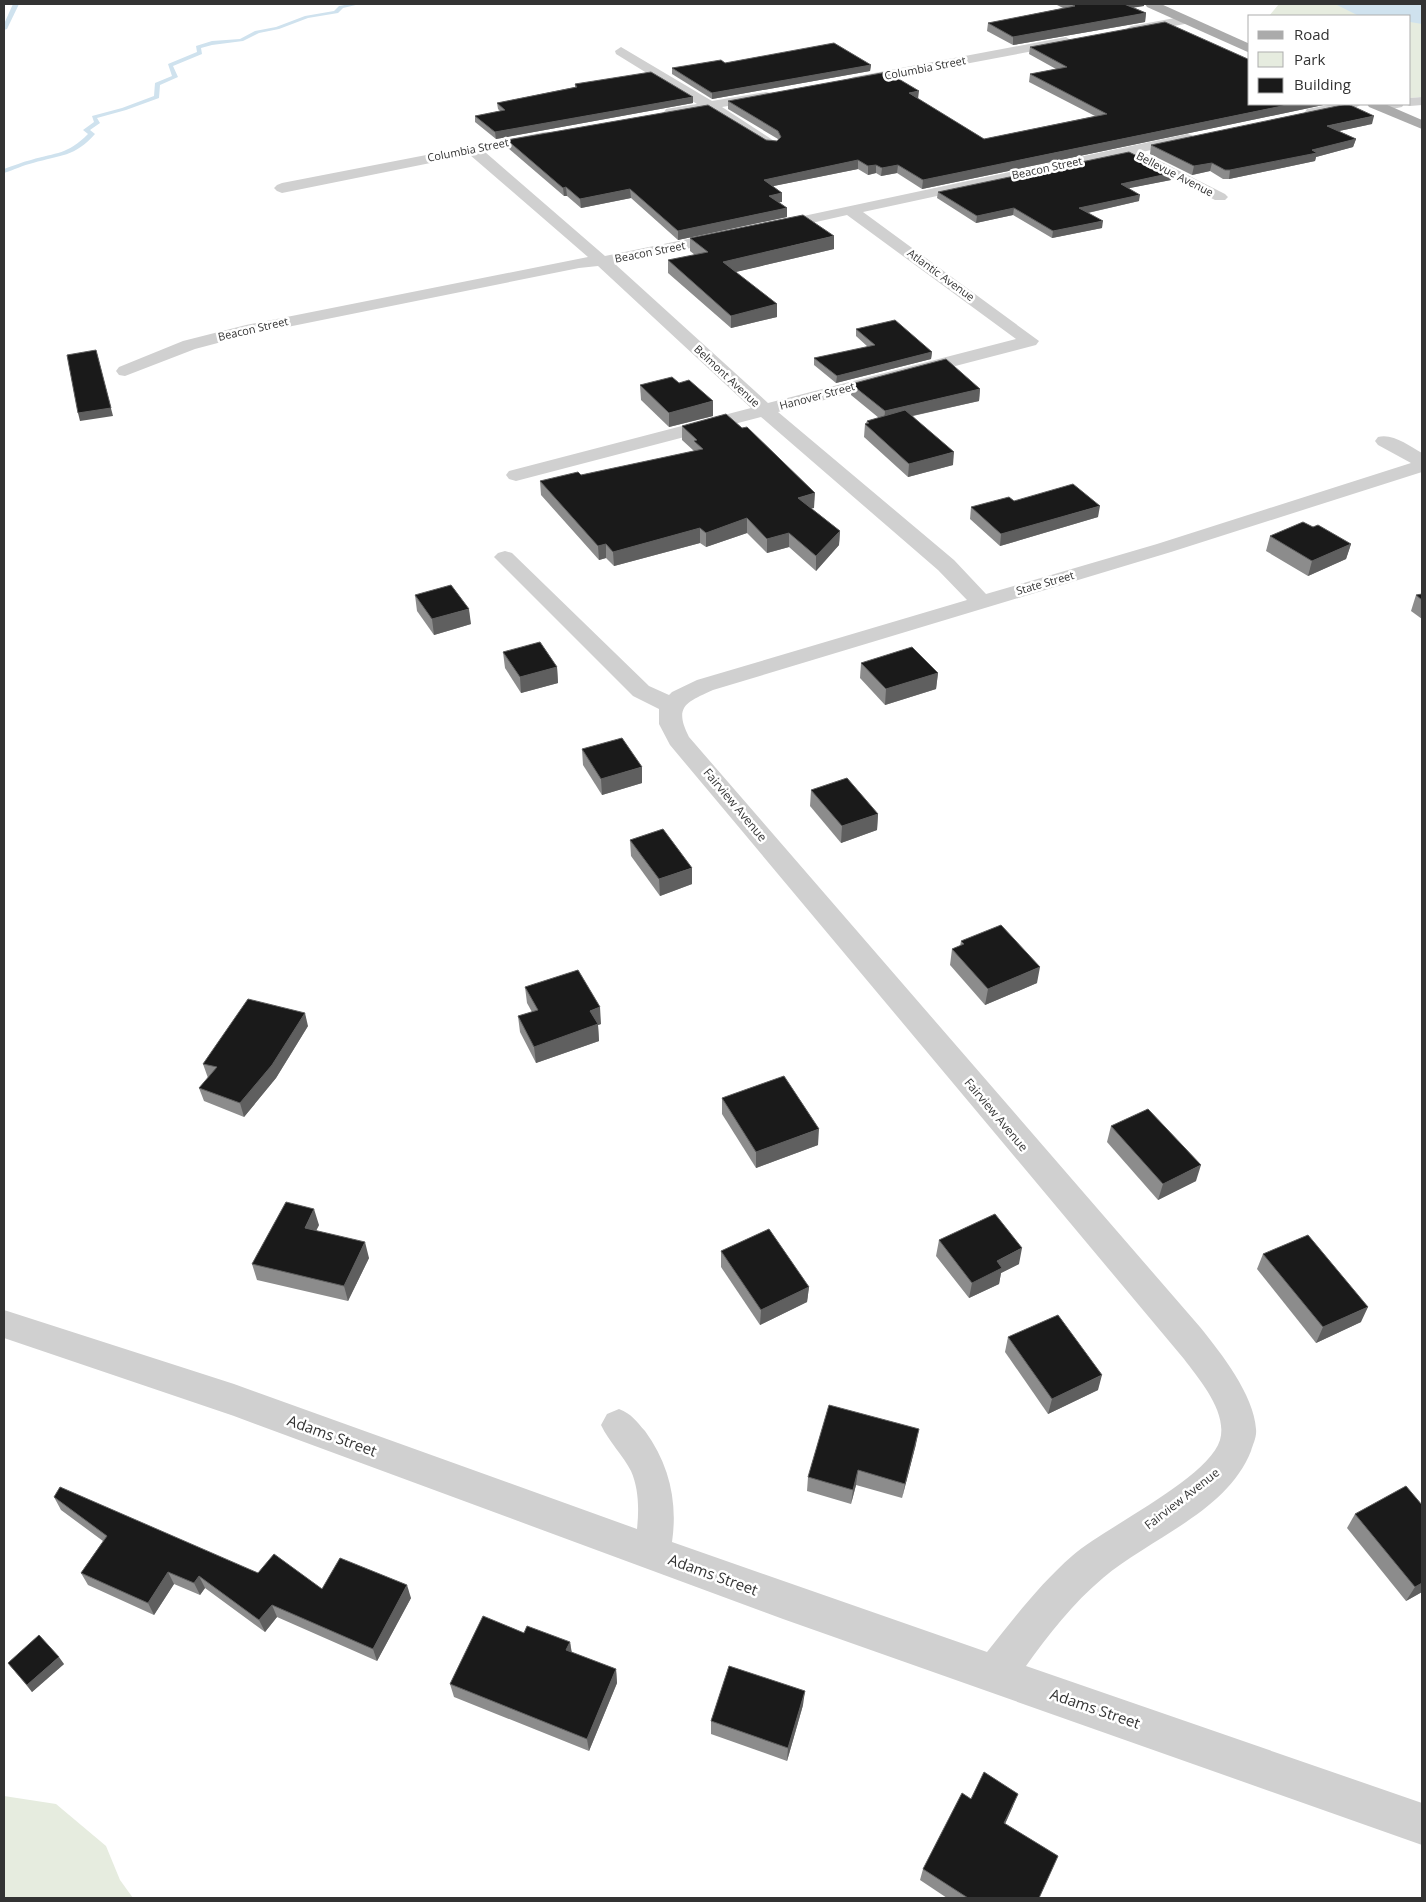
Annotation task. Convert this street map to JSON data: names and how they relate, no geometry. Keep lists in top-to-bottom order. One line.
{"streets":{"street":["Columbia Street","Beacon Street","Bellevue Avenue","Atlantic Avenue","Belmont Avenue","Hanover Street","State Street","Fairview Avenue","Adams Street"]},"crossings":[["Columbia Street","Belmont Avenue"],["Beacon Street","Bellevue Avenue"],["Beacon Street","Atlantic Avenue"],["Beacon Street","Belmont Avenue"],["Atlantic Avenue","Hanover Street"],["Belmont Avenue","Hanover Street"],["Belmont Avenue","State Street"],["State Street","Fairview Avenue"],["Fairview Avenue","Adams Street"]],"legend":["Road","Park","Building"]}
